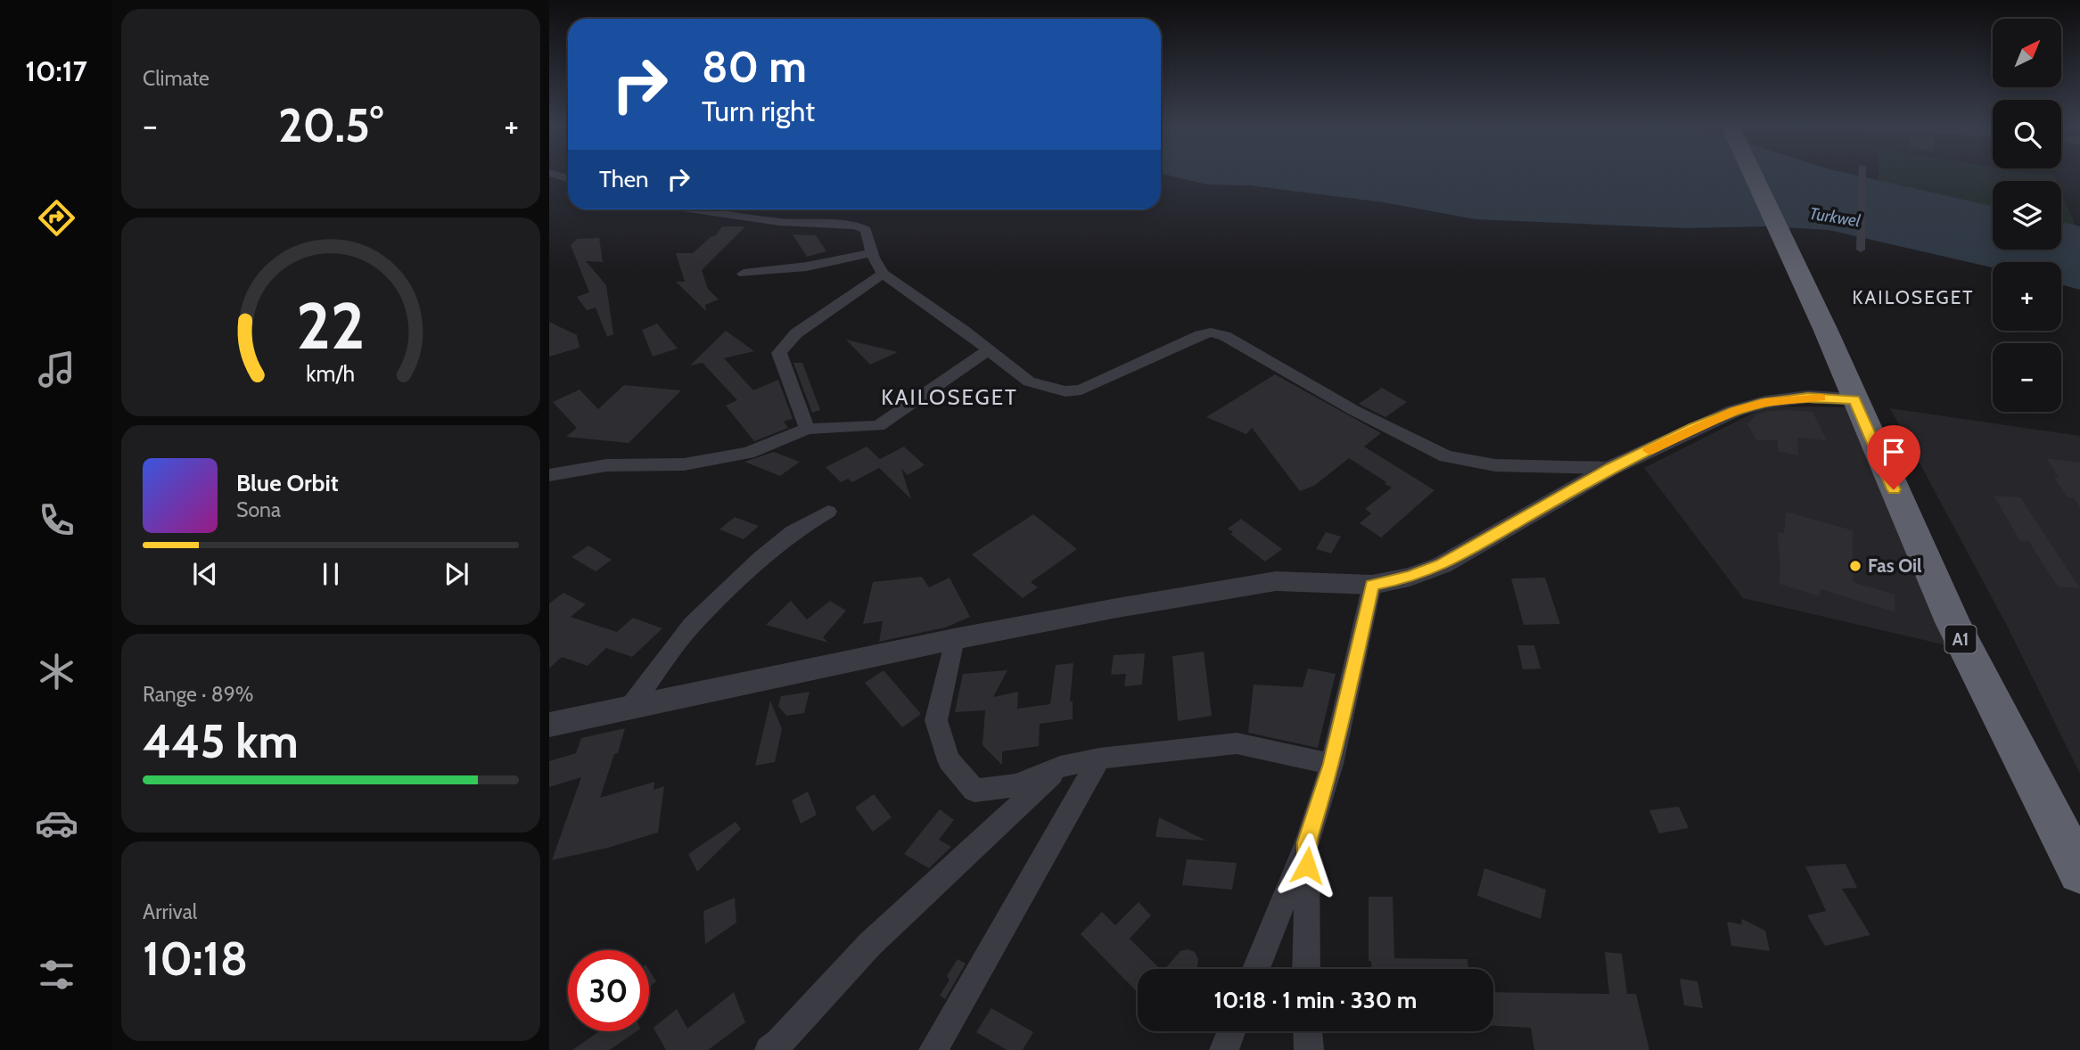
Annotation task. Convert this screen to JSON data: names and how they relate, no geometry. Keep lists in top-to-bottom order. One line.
{"streets":{"highway":["A1"]},"districts":["KAILOSEGET","KAILOSEGET"],"water":["Turkwel"],"places":["Fas Oil"],"north":"top right","page":{"tabs":"10:17","tile":["Climate",["Range · 89%","445 km"],["Arrival","10:18"]],"map_buttons":["+","−"],"turn":["80 m","Turn right"],"heat":["−","20.5°","+"],"then":"Then","song":["Blue Orbit","Sona"],"limit":"30","trip":"10:18 · 1 min · 330 m","gauge":["22","km/h"]}}
